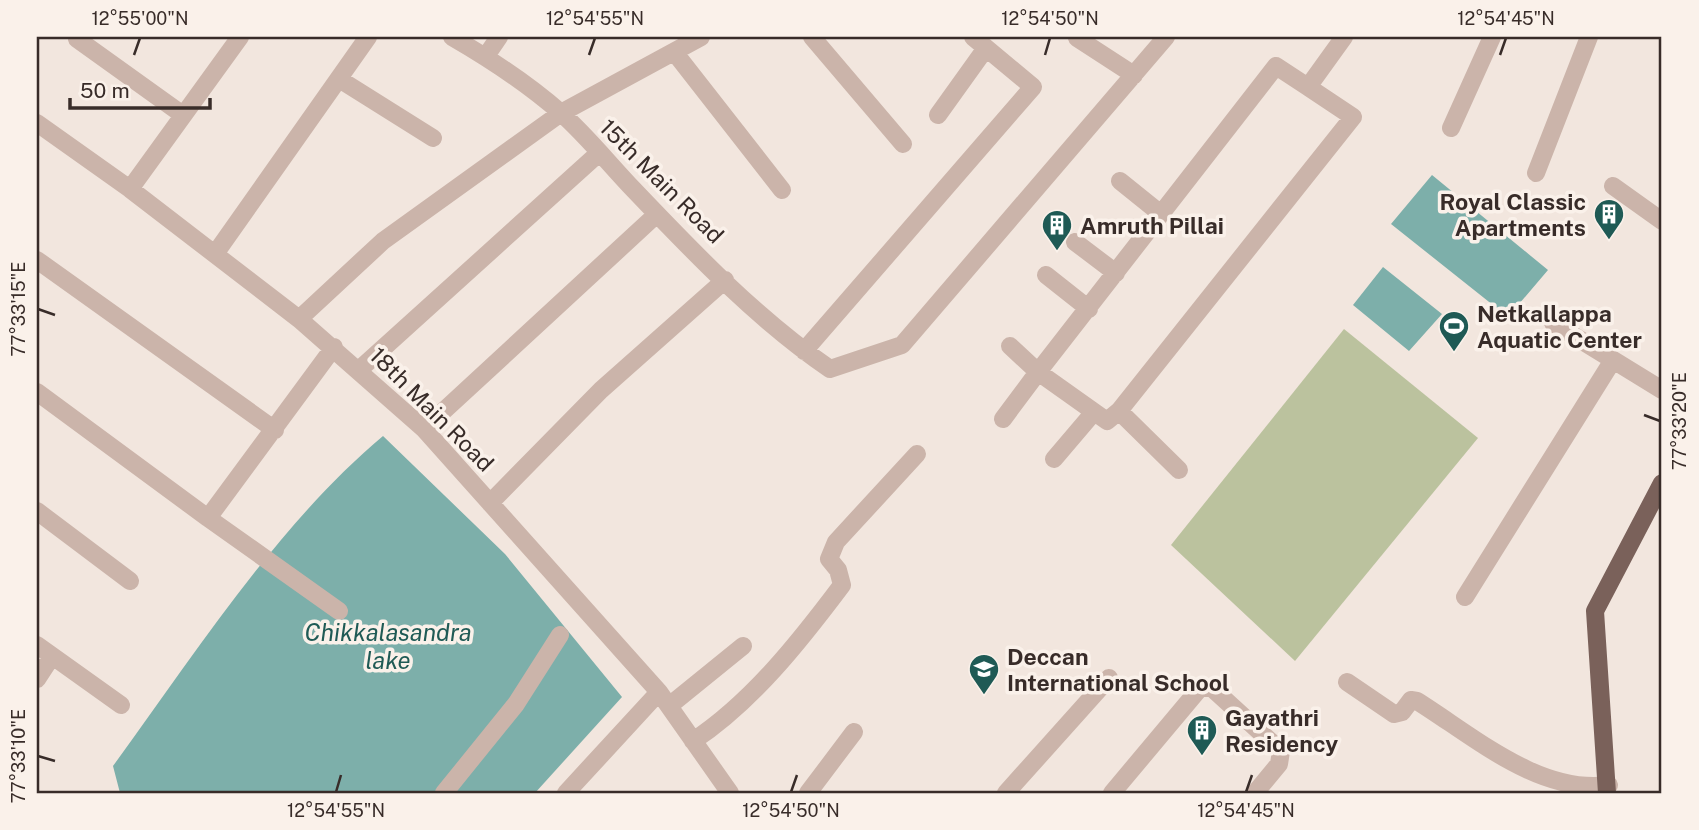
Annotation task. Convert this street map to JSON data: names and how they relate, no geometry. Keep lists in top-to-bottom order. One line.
{"streets":{"street":["15th Main Road","18th Main Road"]},"water":["Chikkalasandra lake"],"places":{"building":["Royal Classic Apartments","Amruth Pillai","Gayathri Residency"],"sports":["Netkallappa Aquatic Center"],"school or university":["Deccan International School"]},"scale_bar":"50 m","coordinates":["12°55'00\"N","12°54'55\"N","12°54'50\"N","12°54'45\"N","77°33'15\"E","77°33'20\"E","77°33'10\"E"]}
